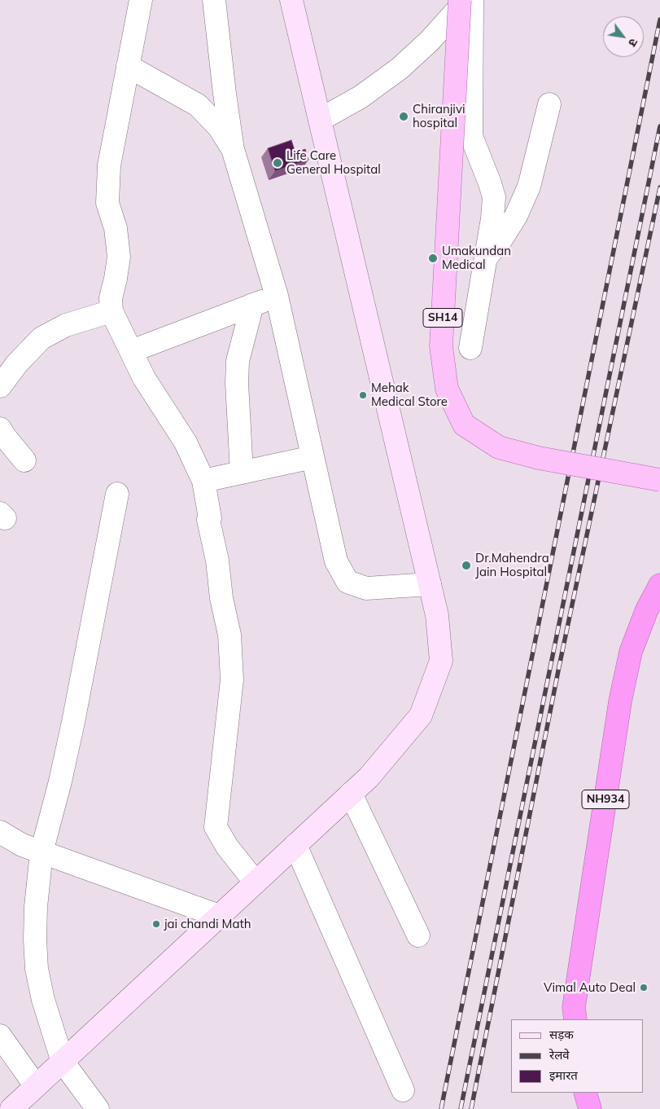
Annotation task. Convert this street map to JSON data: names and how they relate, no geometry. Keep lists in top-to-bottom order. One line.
{"streets":{"highway":["NH934"],"main road":["SH14"]},"places":["Chiranjivi hospital","Life Care General Hospital","Umakundan Medical","Mehak Medical Store","Dr.Mahendra Jain Hospital","jai chandi Math","Vimal Auto Deal"],"legend":["सड़क","रेलवे","इमारत"],"north":"bottom right"}
